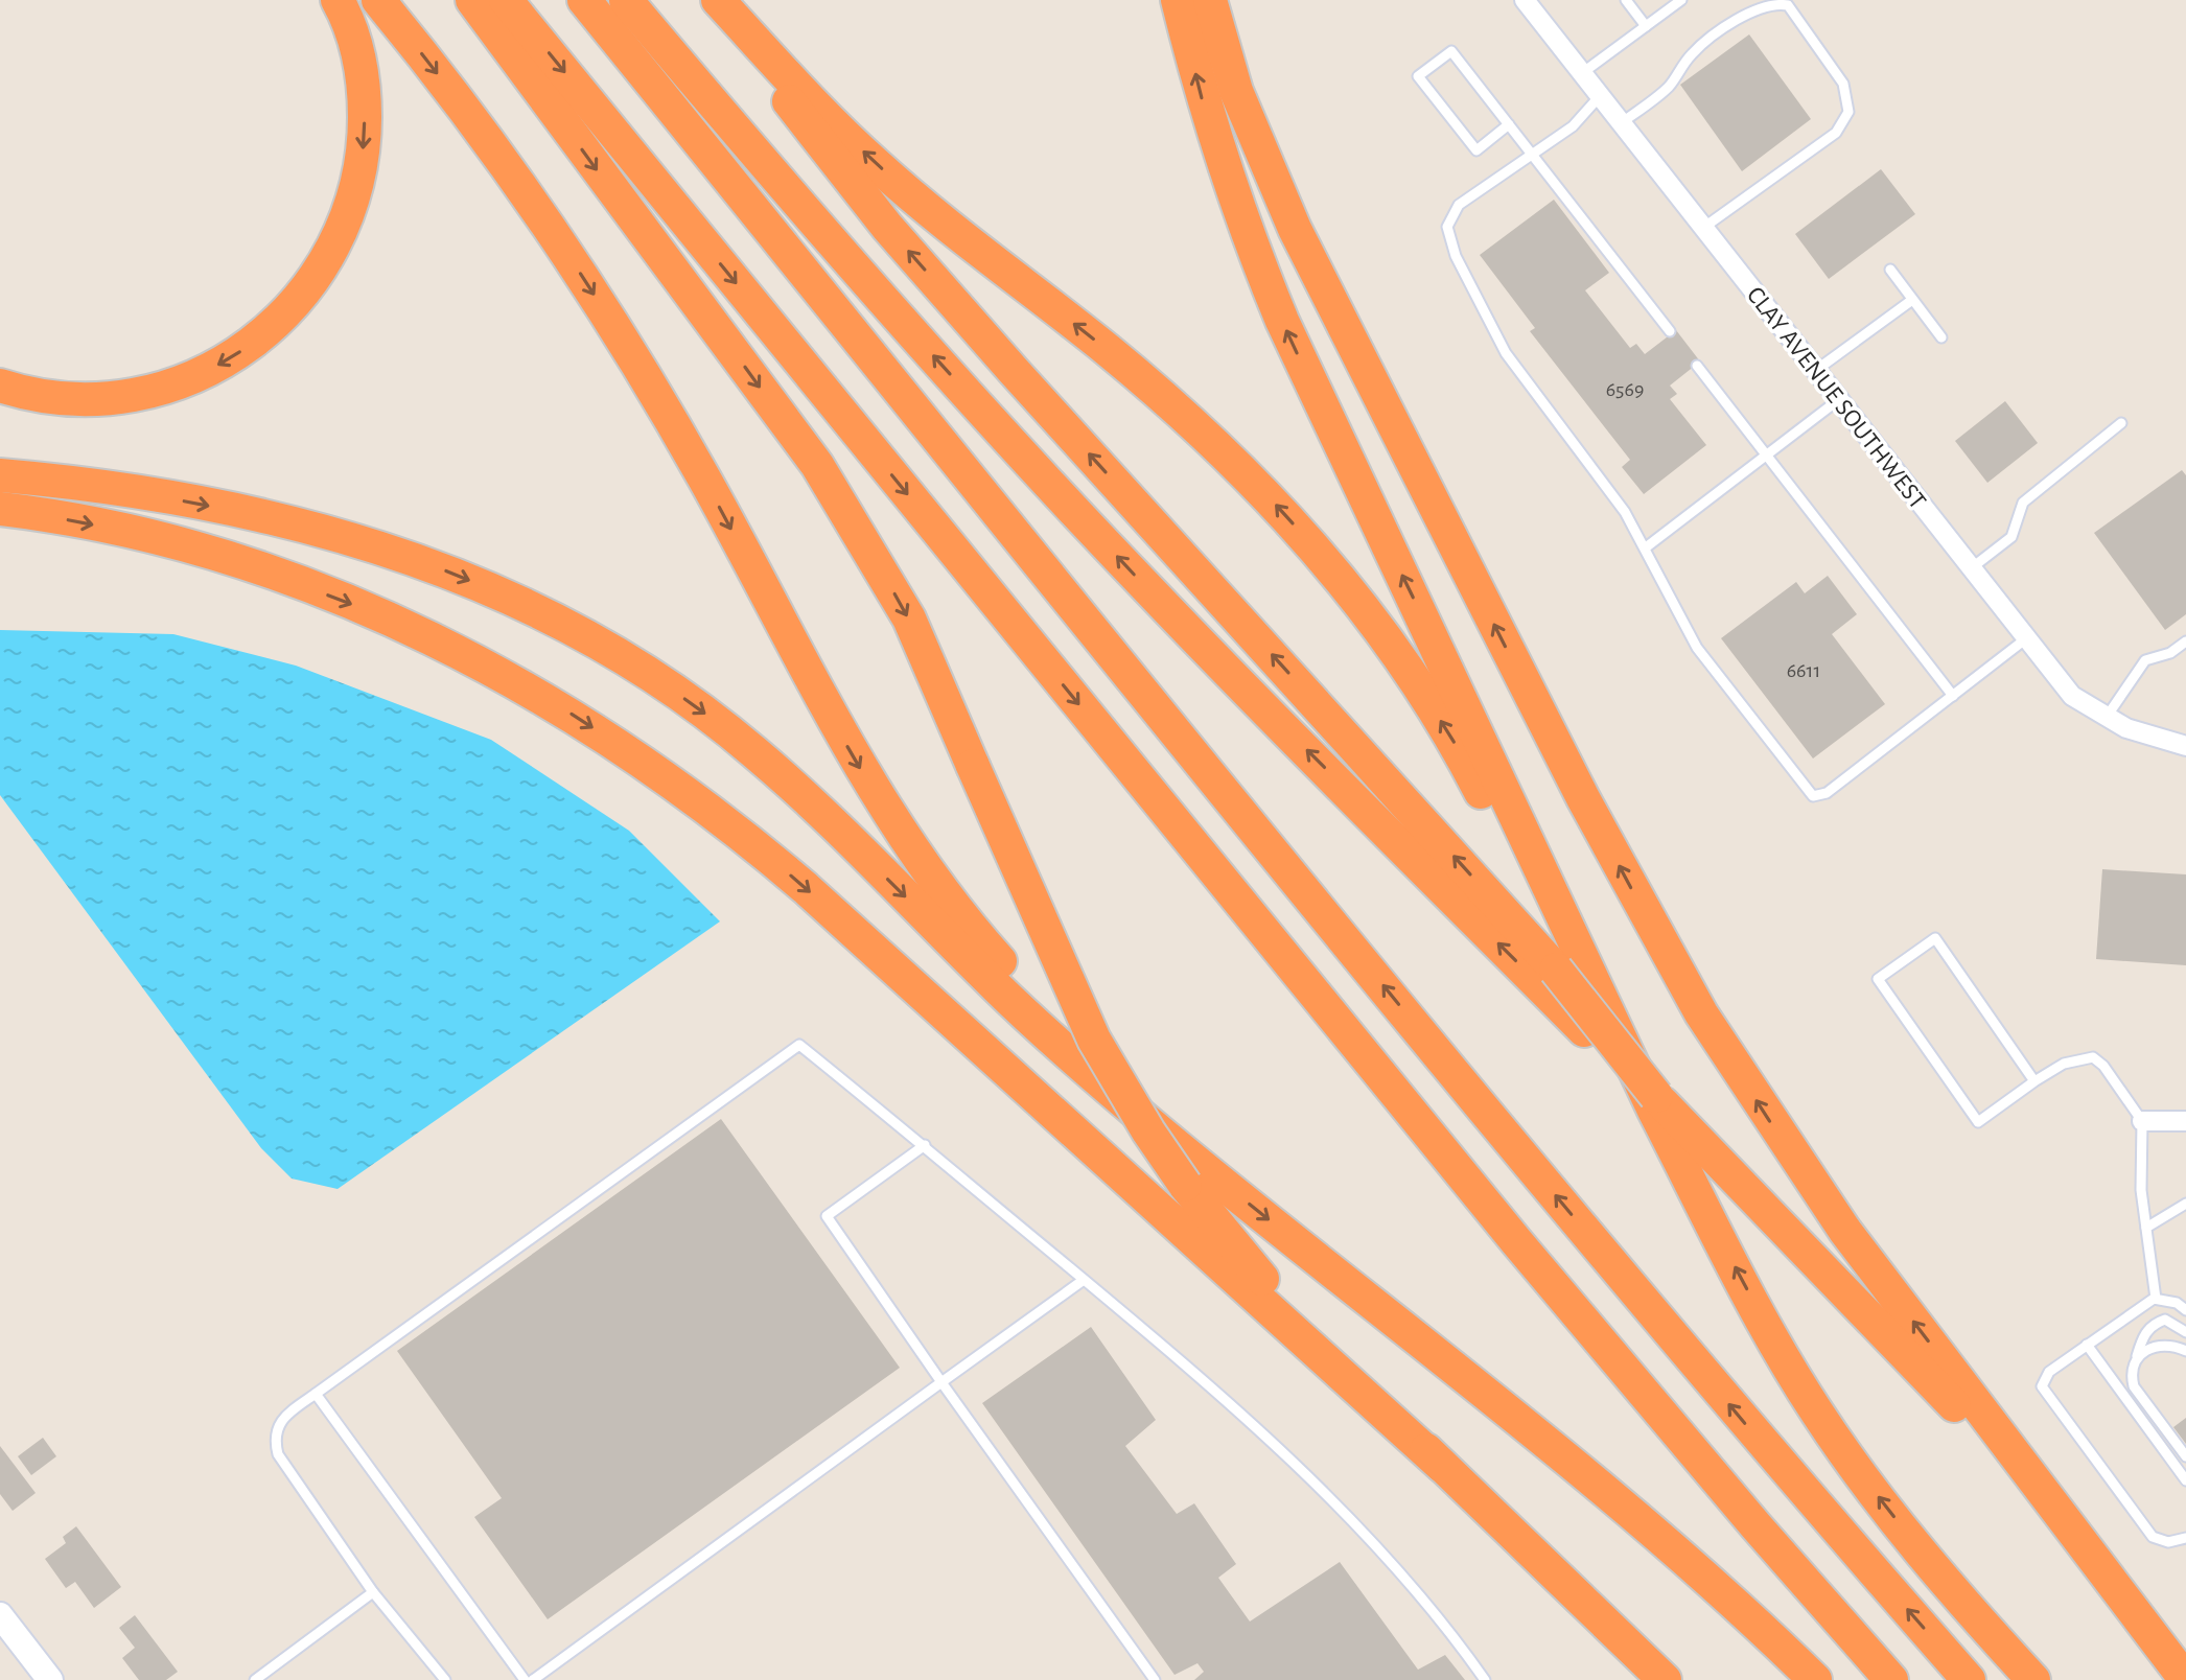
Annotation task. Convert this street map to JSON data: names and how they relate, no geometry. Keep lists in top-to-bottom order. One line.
{"streets":{"street":["CLAY AVENUE SOUTHWEST"]},"house_numbers":["6569","6611"]}
